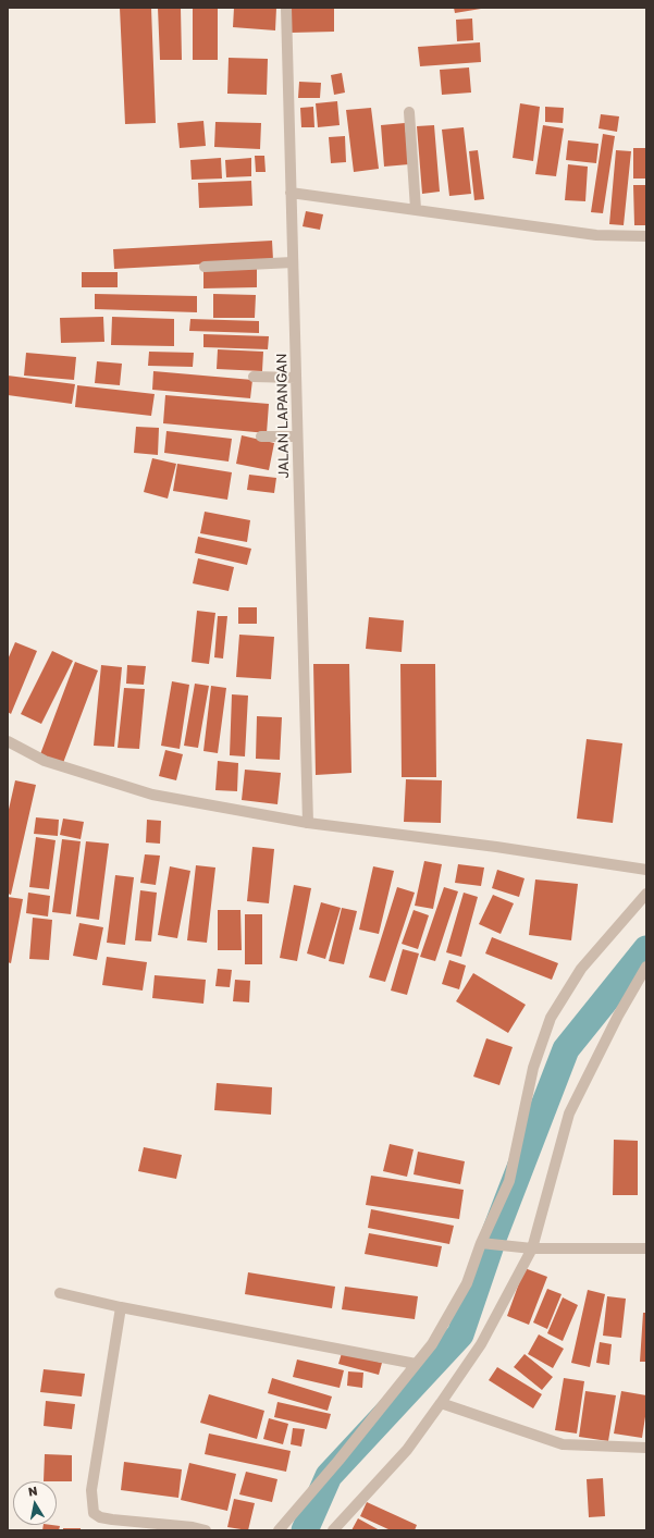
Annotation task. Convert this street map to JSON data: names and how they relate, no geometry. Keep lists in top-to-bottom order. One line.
{"streets":{"street":["JALAN LAPANGAN"]},"north":"top"}
